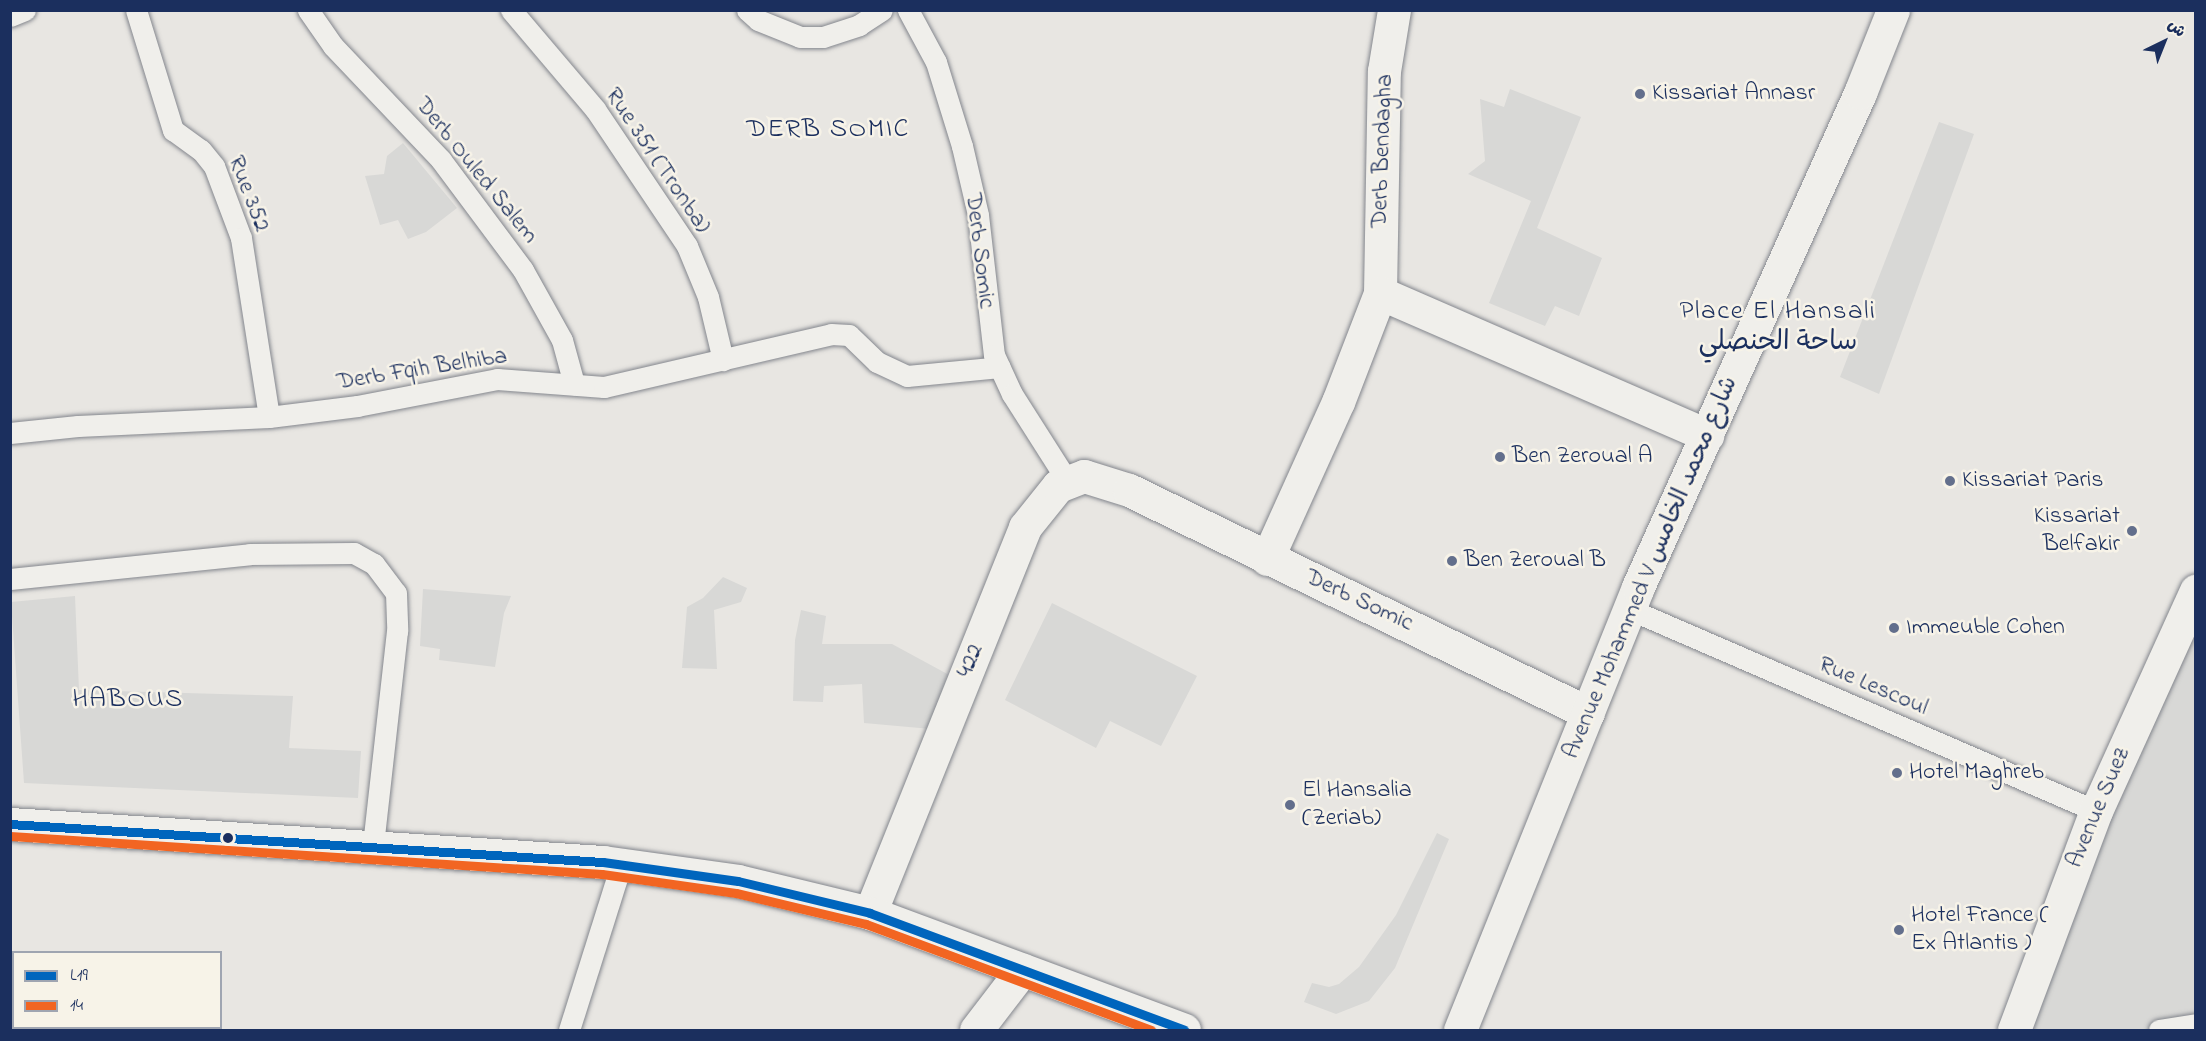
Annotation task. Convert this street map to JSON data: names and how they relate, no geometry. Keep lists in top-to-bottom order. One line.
{"streets":{"street":["Derb Bendagha","Derb Somic","Avenue Mohammed V شارع محمد الخامس","422","Avenue Suez"],"lane":["Rue 351 (Tronba)","Derb Ouled Salem","Rue 352","Derb Fqih Belhiba","Rue Lescoul"]},"crossings":[["Rue 351 (Tronba)","Derb Fqih Belhiba"],["Derb Ouled Salem","Derb Fqih Belhiba"],["Rue 352","Derb Fqih Belhiba"],["Derb Somic","Derb Fqih Belhiba"],["Derb Somic","Avenue Mohammed V شارع محمد الخامس"],["Derb Somic","422"],["Avenue Mohammed V شارع محمد الخامس","Rue Lescoul"],["Rue Lescoul","Avenue Suez"]],"districts":["DERB SOMIC","Place El Hansali ساحة الحنصلي","HABOUS"],"places":["Kissariat Annasr","Ben Zeroual A","Kissariat Paris","Kissariat Belfakir","Ben Zeroual B","Immeuble Cohen","Hotel Maghreb","El Hansalia (Zeriab)","Hotel France ( Ex Atlantis )"],"lines":["transit line L19","transit line 14"],"legend":["L19","14"],"north":"top right"}
